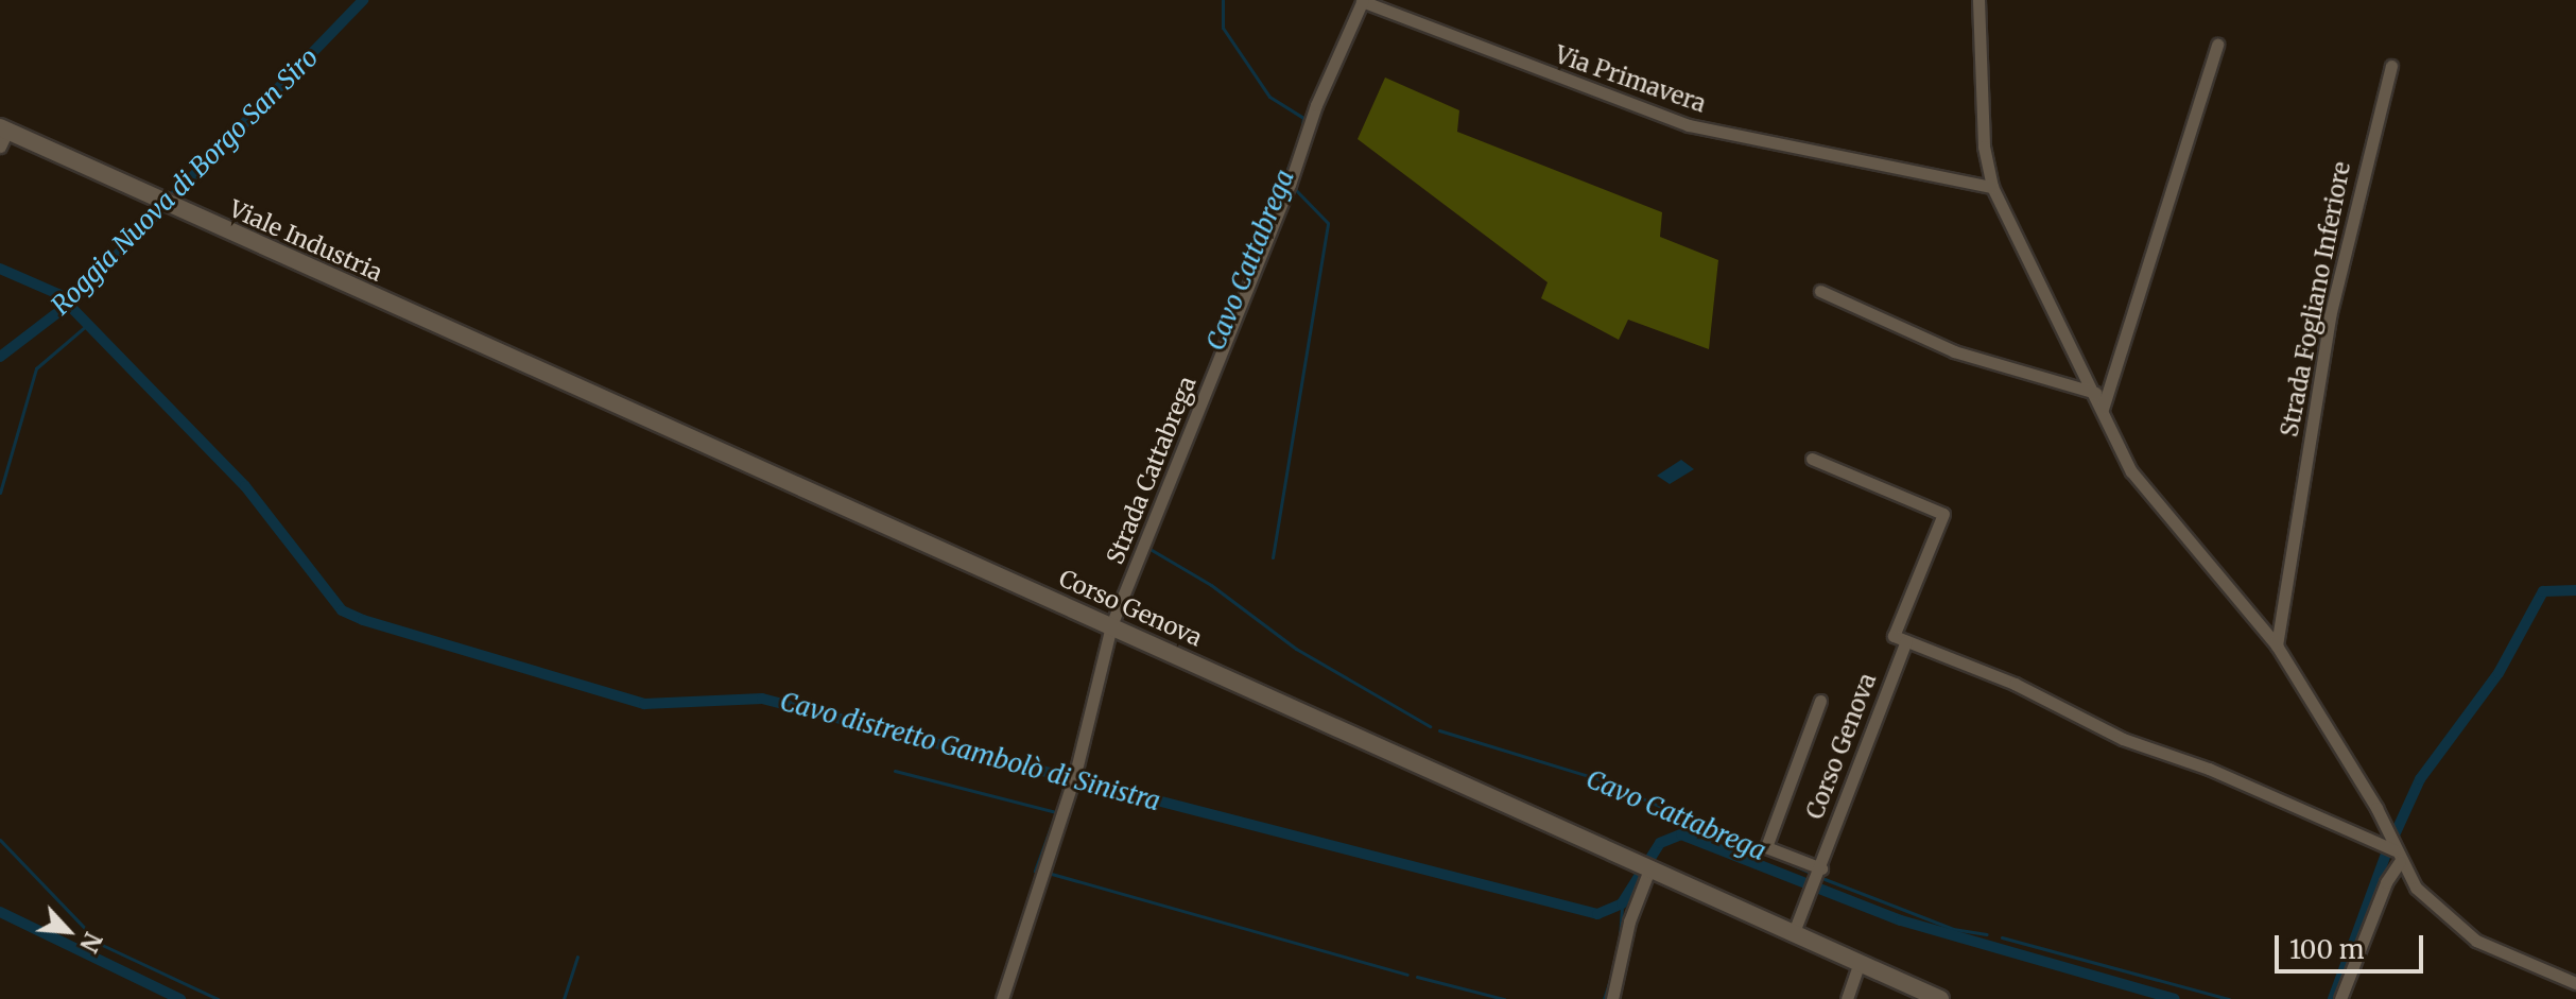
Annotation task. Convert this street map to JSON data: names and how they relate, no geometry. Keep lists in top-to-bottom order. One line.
{"streets":{"main road":["Viale Industria","Corso Genova"],"street":["Via Primavera","Strada Fogliano Inferiore","Strada Cattabrega"]},"crossings":[["Via Primavera","Strada Cattabrega"],["Viale Industria","Corso Genova"],["Strada Cattabrega","Corso Genova"]],"water":["Roggia Nuova di Borgo San Siro","Cavo Cattabrega","Cavo distretto Gambolò di Sinistra"],"scale_bar":"100 m","north":"bottom right"}
